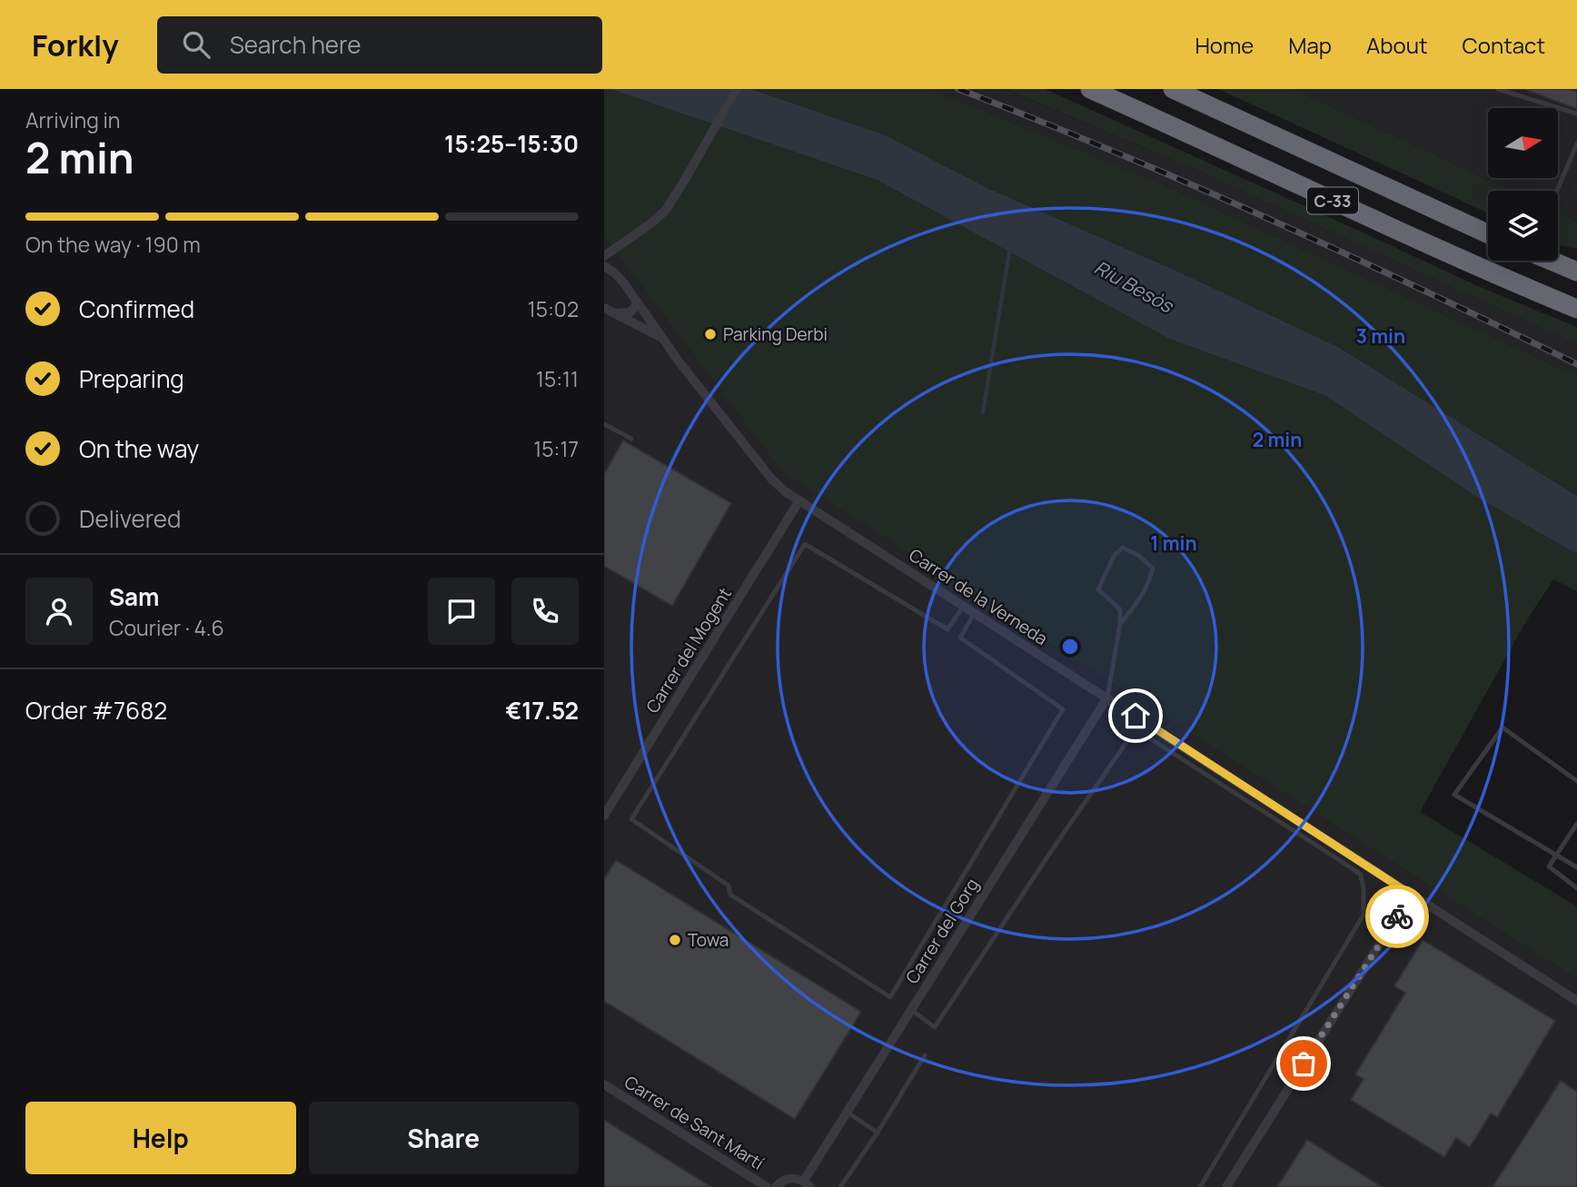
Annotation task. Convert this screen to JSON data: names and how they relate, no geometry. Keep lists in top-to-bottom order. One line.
{"streets":{"highway":["C-33"],"street":["Carrer de la Verneda","Carrer del Mogent","Carrer del Gorg","Carrer de Sant Martí"]},"crossings":[["Carrer de la Verneda","Carrer del Mogent"],["Carrer de la Verneda","Carrer del Gorg"]],"water":["Riu Besòs"],"places":["Parking Derbi","Towa"],"north":"right","page":{"header":"Forkly","search":"Search here","nav":["Home","Map","About","Contact"],"heading":["2 min","Arriving in","15:25–15:30"],"panel":["Sam","Courier · 4.6","Order #7682","€17.52"],"bar":"On the way · 190 m","list":[["Confirmed","15:02"],["Preparing","15:11"],["On the way","15:17"],"Delivered"],"buttons":["Help","Share"]},"rings":["3 min","2 min","1 min"]}
